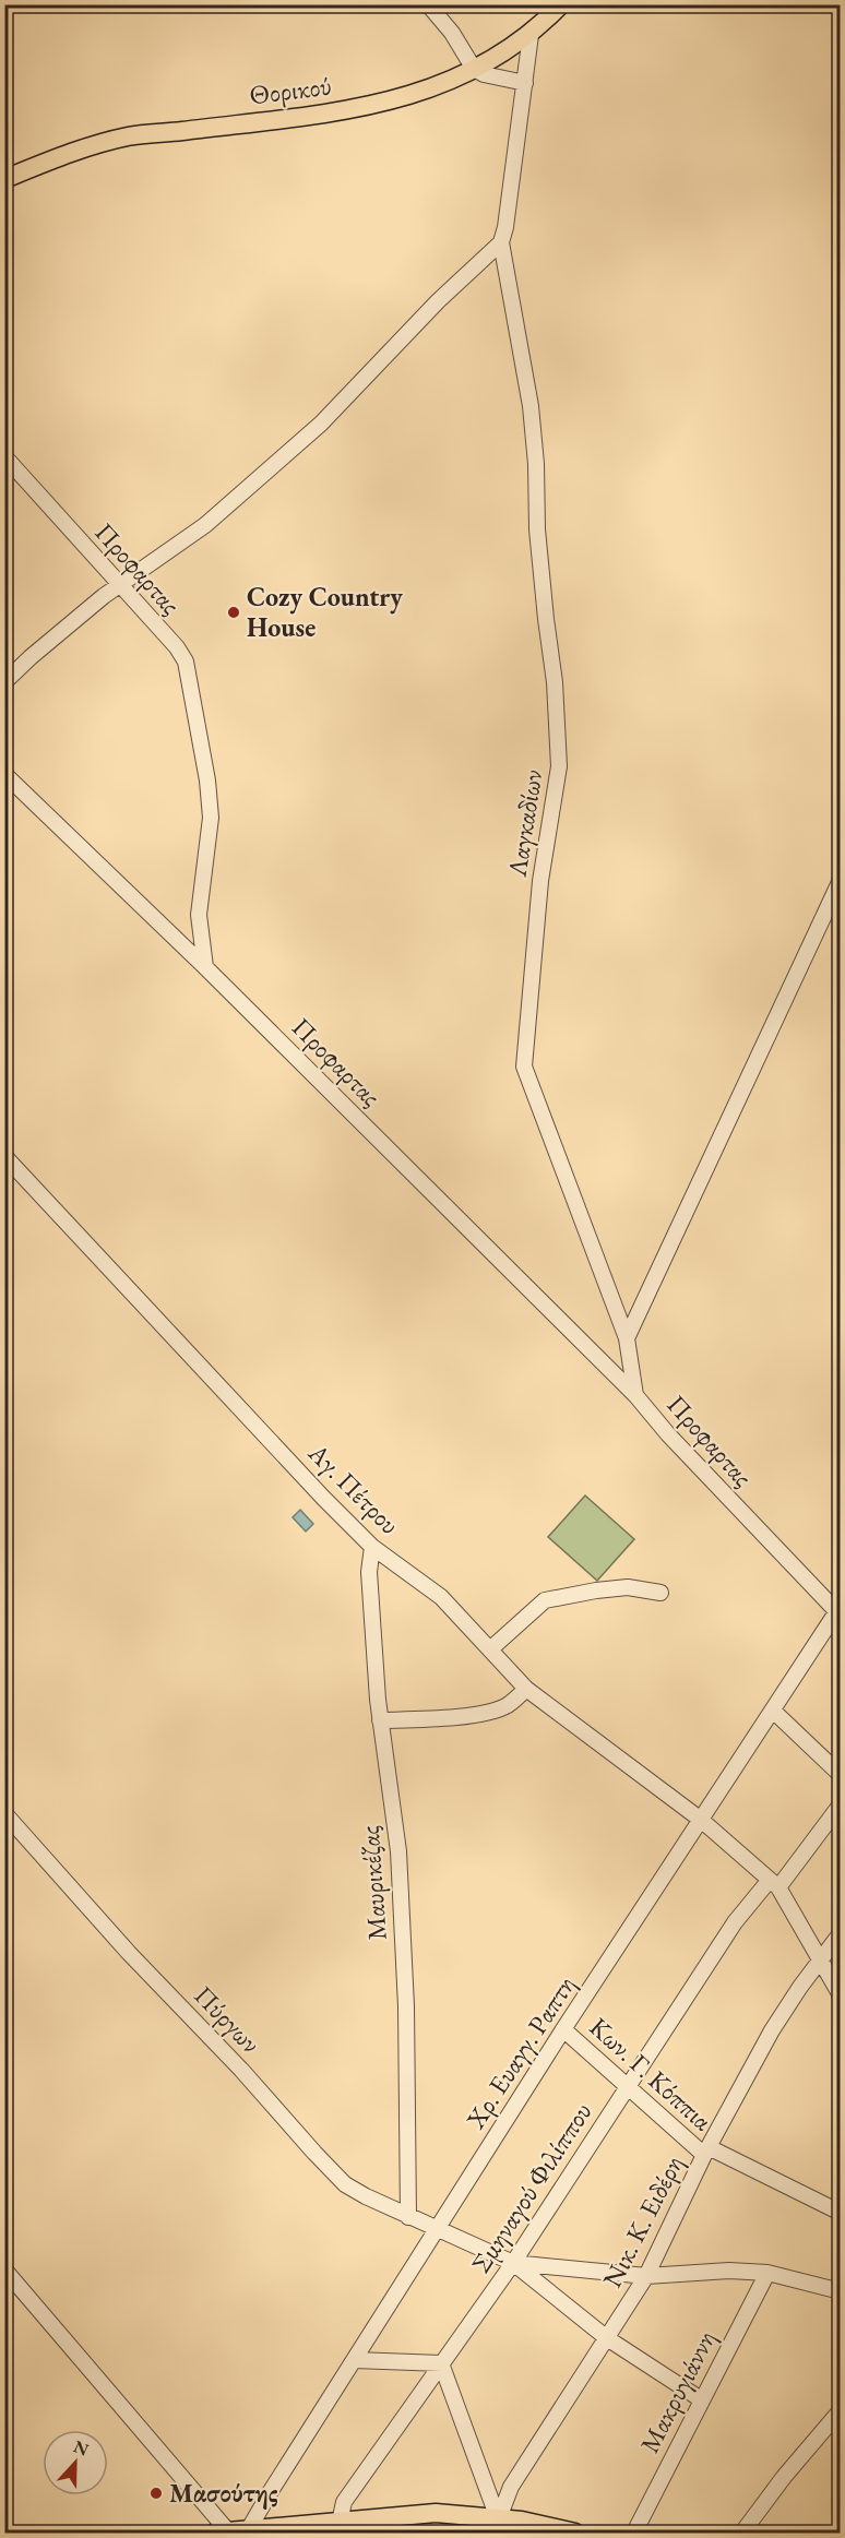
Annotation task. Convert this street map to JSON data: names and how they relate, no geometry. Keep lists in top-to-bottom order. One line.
{"streets":{"main road":["Θορικού"],"street":["Προφαρτας","Λαγκαδίων","Αγ. Πέτρου","Μαυρικέζας","Πύργων","Χρ. Ευαγγ. Ραπτη","Κων. Γ. Κόππια","Σμηναγού Φιλίππου","Νικ. Κ. Ειδέρη","Μακρυγιάννη"]},"crossings":[["Προφαρτας","Λαγκαδίων"],["Προφαρτας","Χρ. Ευαγγ. Ραπτη"],["Αγ. Πέτρου","Μαυρικέζας"],["Αγ. Πέτρου","Χρ. Ευαγγ. Ραπτη"],["Αγ. Πέτρου","Σμηναγού Φιλίππου"],["Μαυρικέζας","Πύργων"],["Πύργων","Χρ. Ευαγγ. Ραπτη"],["Πύργων","Σμηναγού Φιλίππου"],["Χρ. Ευαγγ. Ραπτη","Κων. Γ. Κόππια"],["Κων. Γ. Κόππια","Σμηναγού Φιλίππου"],["Κων. Γ. Κόππια","Νικ. Κ. Ειδέρη"]],"places":["Cozy Country House","Μασούτης"],"north":"top"}
